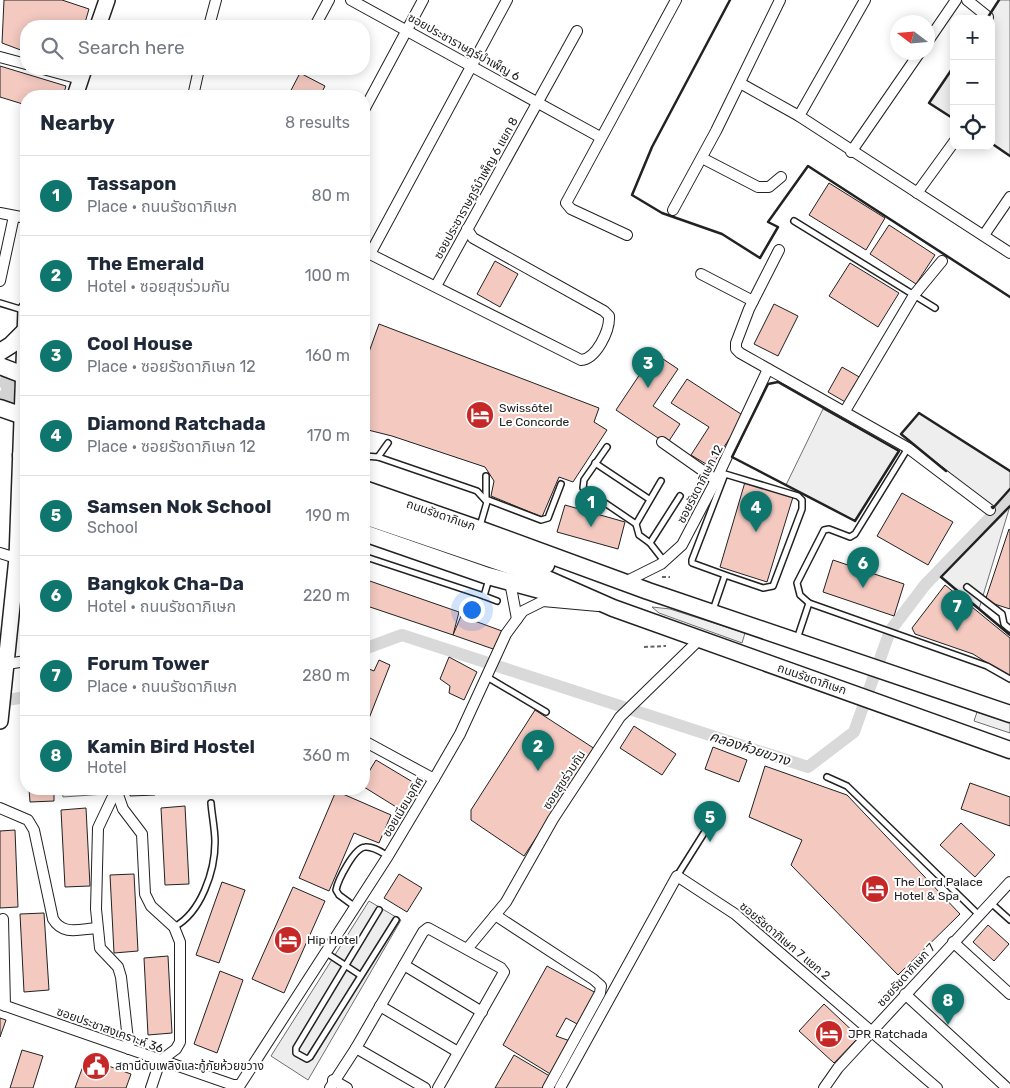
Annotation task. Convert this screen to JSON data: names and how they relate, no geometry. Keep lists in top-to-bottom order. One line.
{"streets":{"main road":["ถนนรัชดาภิเษก"],"street":["ซอยประชาราษฎร์บำเพ็ญ 6","ซอยประชาราษฎร์บำเพ็ญ 6 แยก 8","ซอยรัชดาภิเษก 12","ซอยสุขร่วมกัน","ซอยเนียมอุทิศ","ซอยรัชดาภิเษก 7 แยก 2","ซอยรัชดาภิเษก 7","ซอยประชาสงเคราะห์ 36"]},"crossings":[["ซอยประชาราษฎร์บำเพ็ญ 6","ซอยประชาราษฎร์บำเพ็ญ 6 แยก 8"],["ซอยรัชดาภิเษก 12","ถนนรัชดาภิเษก"],["ถนนรัชดาภิเษก","ซอยสุขร่วมกัน"],["ถนนรัชดาภิเษก","ซอยเนียมอุทิศ"],["ซอยเนียมอุทิศ","ซอยประชาสงเคราะห์ 36"],["ซอยรัชดาภิเษก 7 แยก 2","ซอยรัชดาภิเษก 7"]],"water":["คลองห้วยขวาง"],"places":{"hotel":["Swissôtel Le Concorde","The Lord Palace Hotel & Spa","Hip Hotel","JPR Ratchada"],"public building":["สถานีดับเพลิงและกู้ภัยห้วยขวาง"]},"north":"left","page":{"map_buttons":["+","−"],"search":"Search here","heading":["Nearby","8 results"],"list":[{"mark":"1","name":"Tassapon","note":"Place · ถนนรัชดาภิเษก","value":"80 m"},{"mark":"2","name":"The Emerald","note":"Hotel · ซอยสุขร่วมกัน","value":"100 m"},{"mark":"3","name":"Cool House","note":"Place · ซอยรัชดาภิเษก 12","value":"160 m"},{"mark":"4","name":"Diamond Ratchada","note":"Place · ซอยรัชดาภิเษก 12","value":"170 m"},{"mark":"5","name":"Samsen Nok School","note":"School","value":"190 m"},{"mark":"6","name":"Bangkok Cha-Da","note":"Hotel · ถนนรัชดาภิเษก","value":"220 m"},{"mark":"7","name":"Forum Tower","note":"Place · ถนนรัชดาภิเษก","value":"280 m"},{"mark":"8","name":"Kamin Bird Hostel","note":"Hotel","value":"360 m"}],"pins":["3","1","4","6","7","2","5","8"]}}
